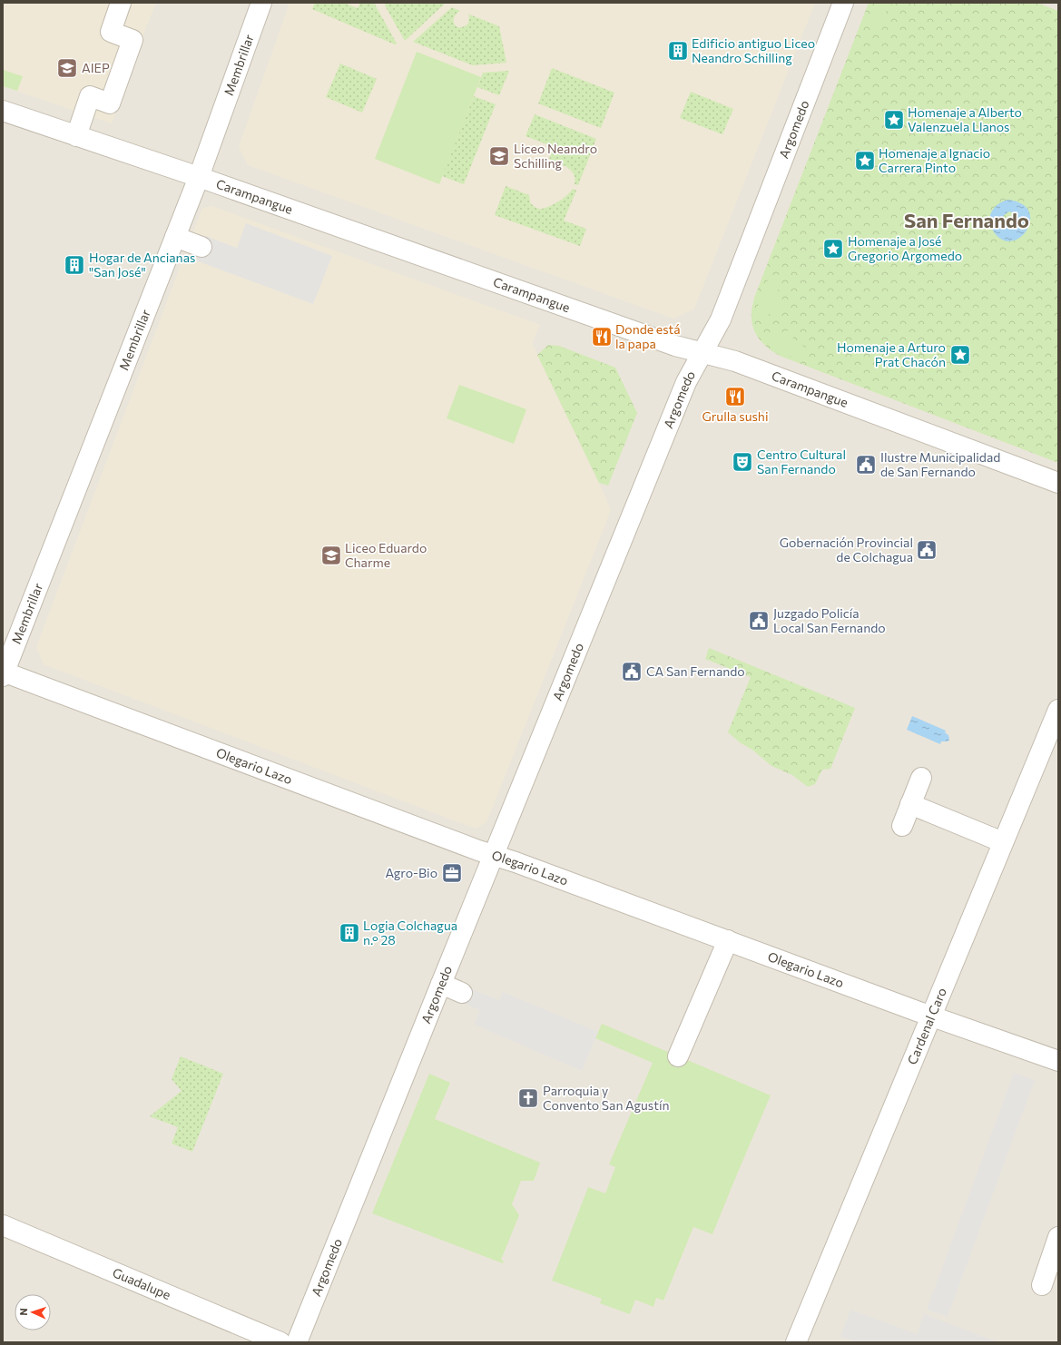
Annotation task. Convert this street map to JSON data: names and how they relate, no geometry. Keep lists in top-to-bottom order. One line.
{"streets":{"street":["Membrillar","Argomedo","Carampangue","Olegario Lazo","Cardenal Caro","Guadalupe"]},"crossings":[["Membrillar","Carampangue"],["Membrillar","Olegario Lazo"],["Argomedo","Carampangue"],["Argomedo","Olegario Lazo"],["Olegario Lazo","Cardenal Caro"]],"districts":["San Fernando"],"places":{"building":["Edificio antiguo Liceo Neandro Schilling","Hogar de Ancianas \"San José\"","Logia Colchagua n.° 28"],"school or university":["AIEP","Liceo Neandro Schilling","Liceo Eduardo Charme"],"place":["Homenaje a Alberto Valenzuela Llanos","Homenaje a Ignacio Carrera Pinto","Homenaje a José Gregorio Argomedo","Homenaje a Arturo Prat Chacón"],"restaurant":["Donde está la papa","Grulla sushi"],"theatre":["Centro Cultural San Fernando"],"public building":["Ilustre Municipalidad de San Fernando","Gobernación Provincial de Colchagua","Juzgado Policía Local San Fernando","CA San Fernando"],"office":["Agro-Bio"],"church":["Parroquia y Convento San Agustín"]},"north":"left"}
